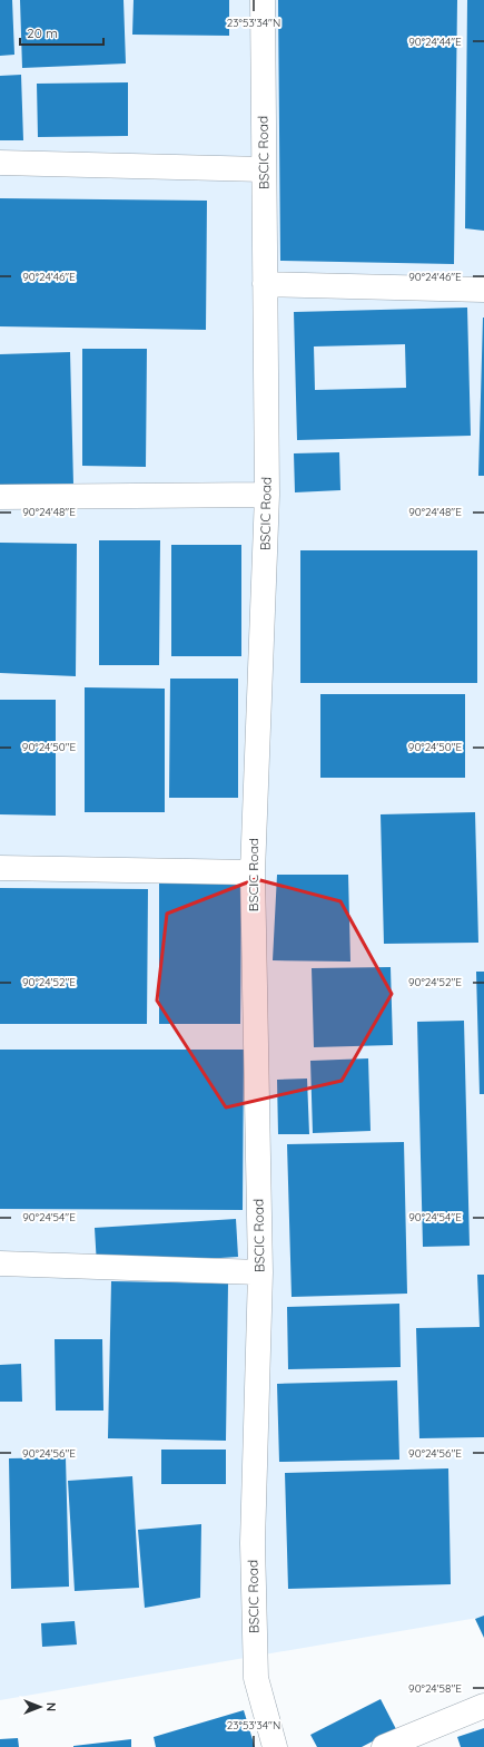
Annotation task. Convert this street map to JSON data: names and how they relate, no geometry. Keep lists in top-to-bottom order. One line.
{"streets":{"street":["BSCIC Road"]},"scale_bar":"20 m","north":"right","coordinates":["23°53'34\"N","90°24'44\"E","90°24'46\"E","90°24'48\"E","90°24'50\"E","90°24'52\"E","90°24'54\"E","90°24'56\"E","90°24'58\"E"]}
